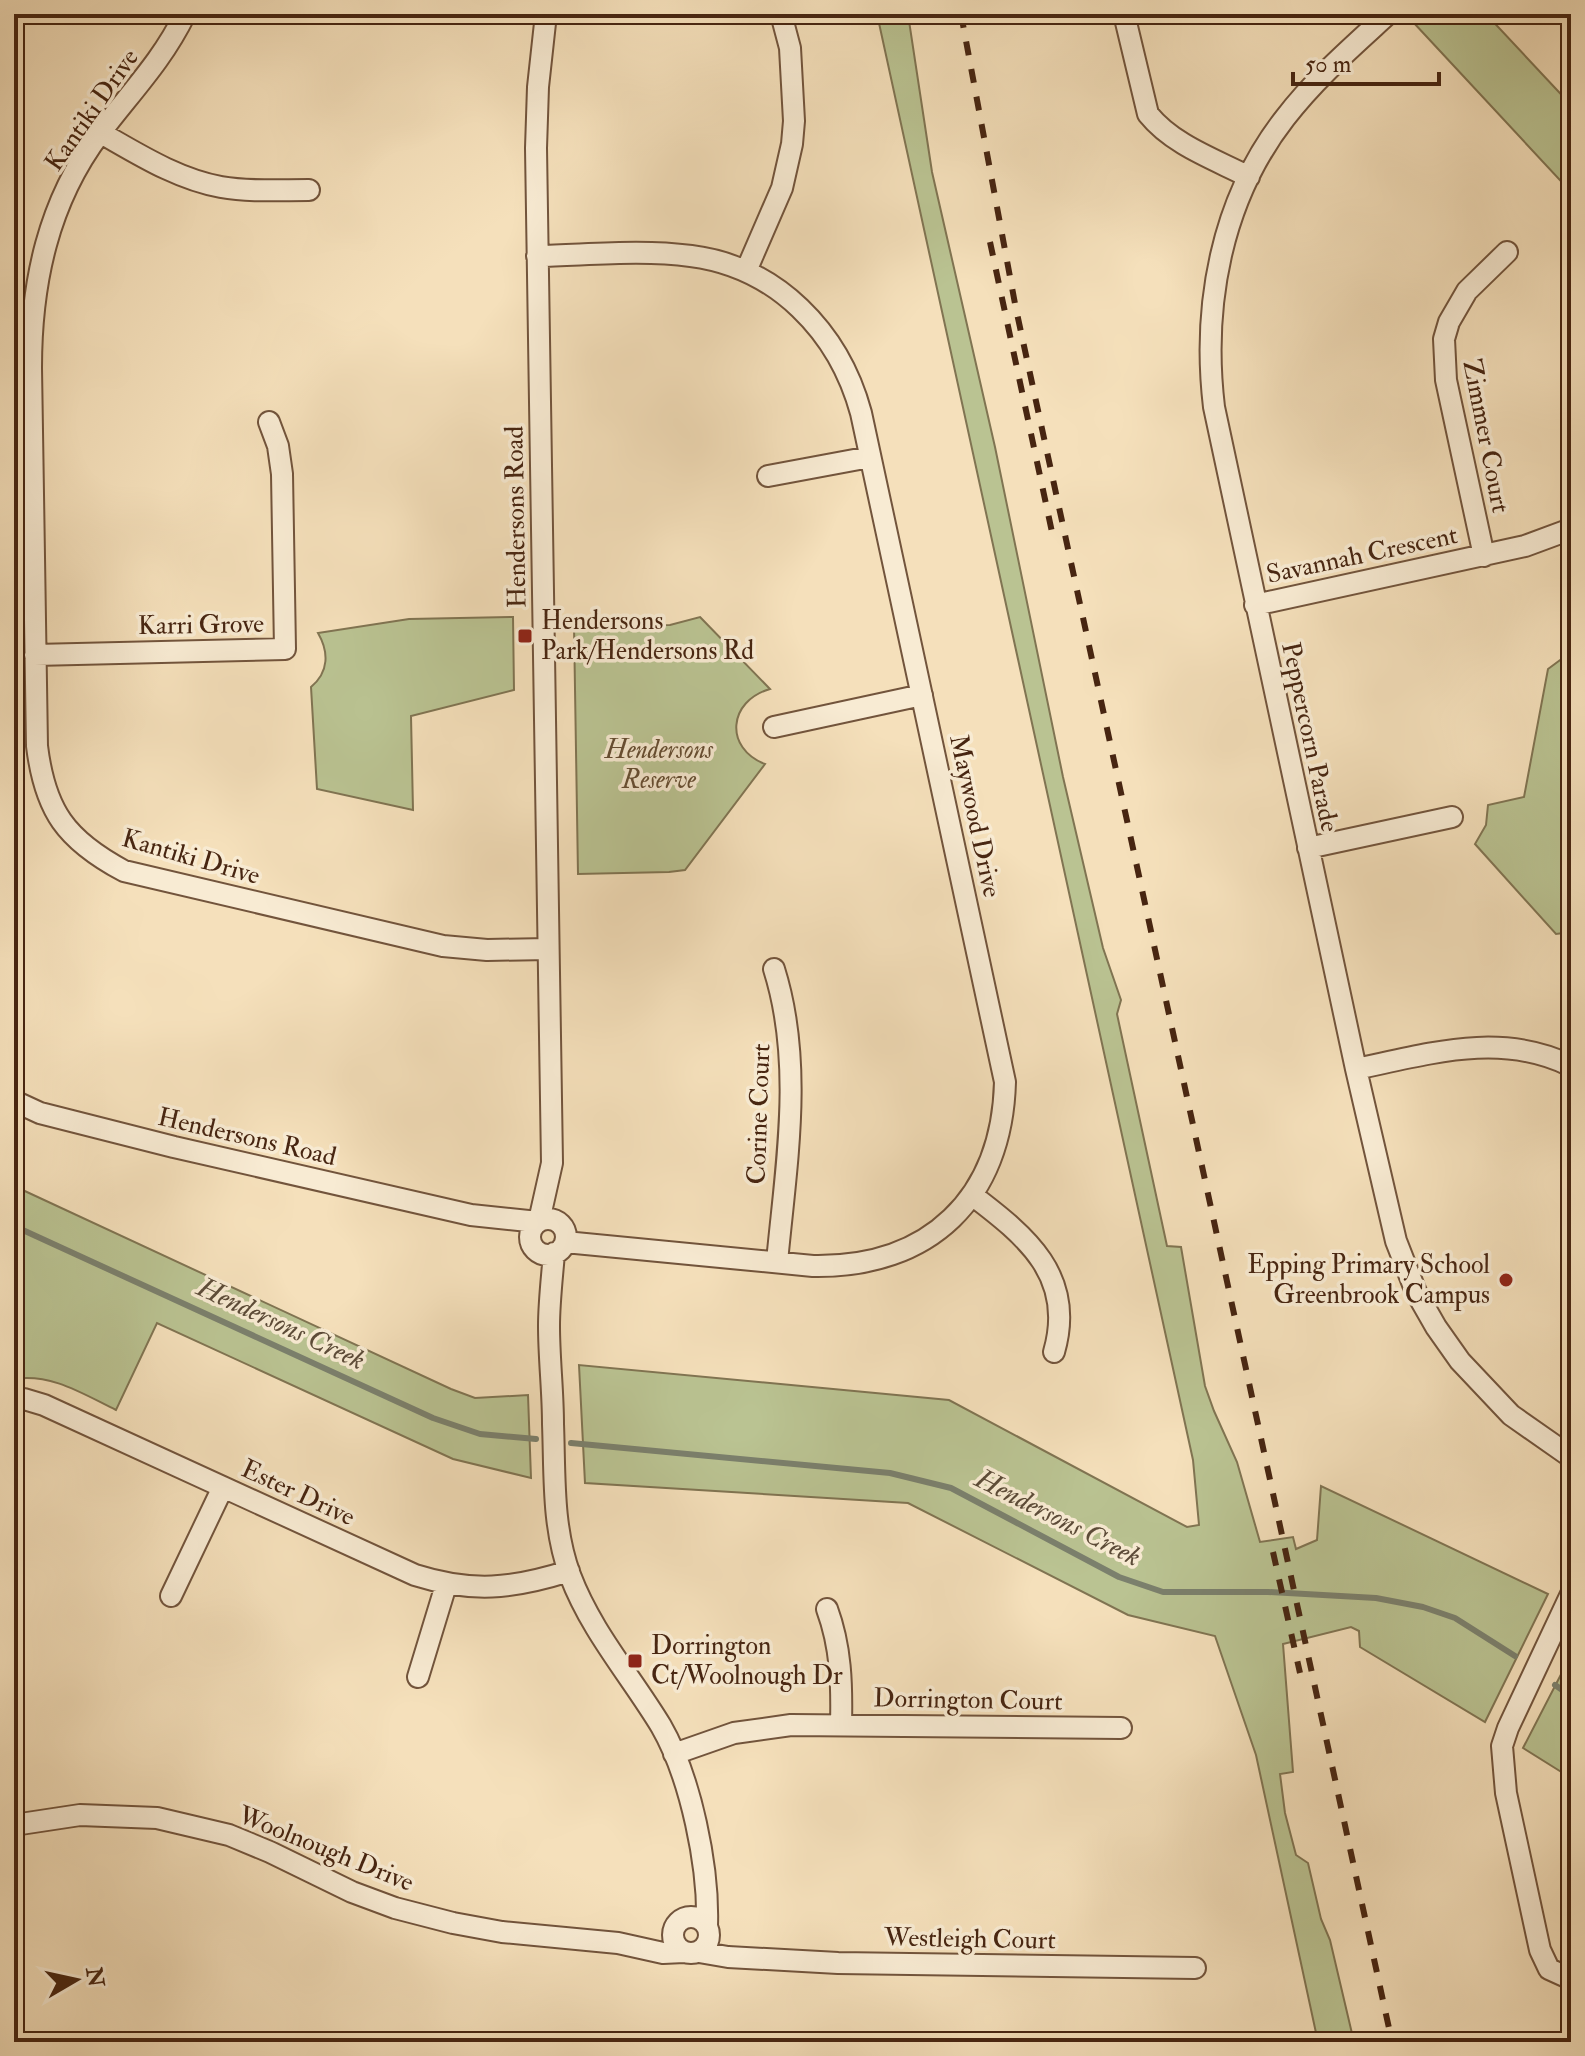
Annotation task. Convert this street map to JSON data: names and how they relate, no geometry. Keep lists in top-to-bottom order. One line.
{"streets":{"street":["Kantiki Drive","Zimmer Court","Hendersons Road","Savannah Crescent","Karri Grove","Peppercorn Parade","Maywood Drive","Corine Court","Ester Drive","Dorrington Court","Woolnough Drive","Westleigh Court"]},"crossings":[["Kantiki Drive","Hendersons Road"],["Kantiki Drive","Karri Grove"],["Zimmer Court","Savannah Crescent"],["Hendersons Road","Maywood Drive"],["Savannah Crescent","Peppercorn Parade"],["Maywood Drive","Corine Court"],["Woolnough Drive","Westleigh Court"]],"water":["Hendersons Creek"],"parks":["Hendersons Reserve"],"places":{"transit":["Hendersons Park/Hendersons Rd","Dorrington Ct/Woolnough Dr"],"other":["Epping Primary School Greenbrook Campus"]},"scale_bar":"50 m","north":"right"}
